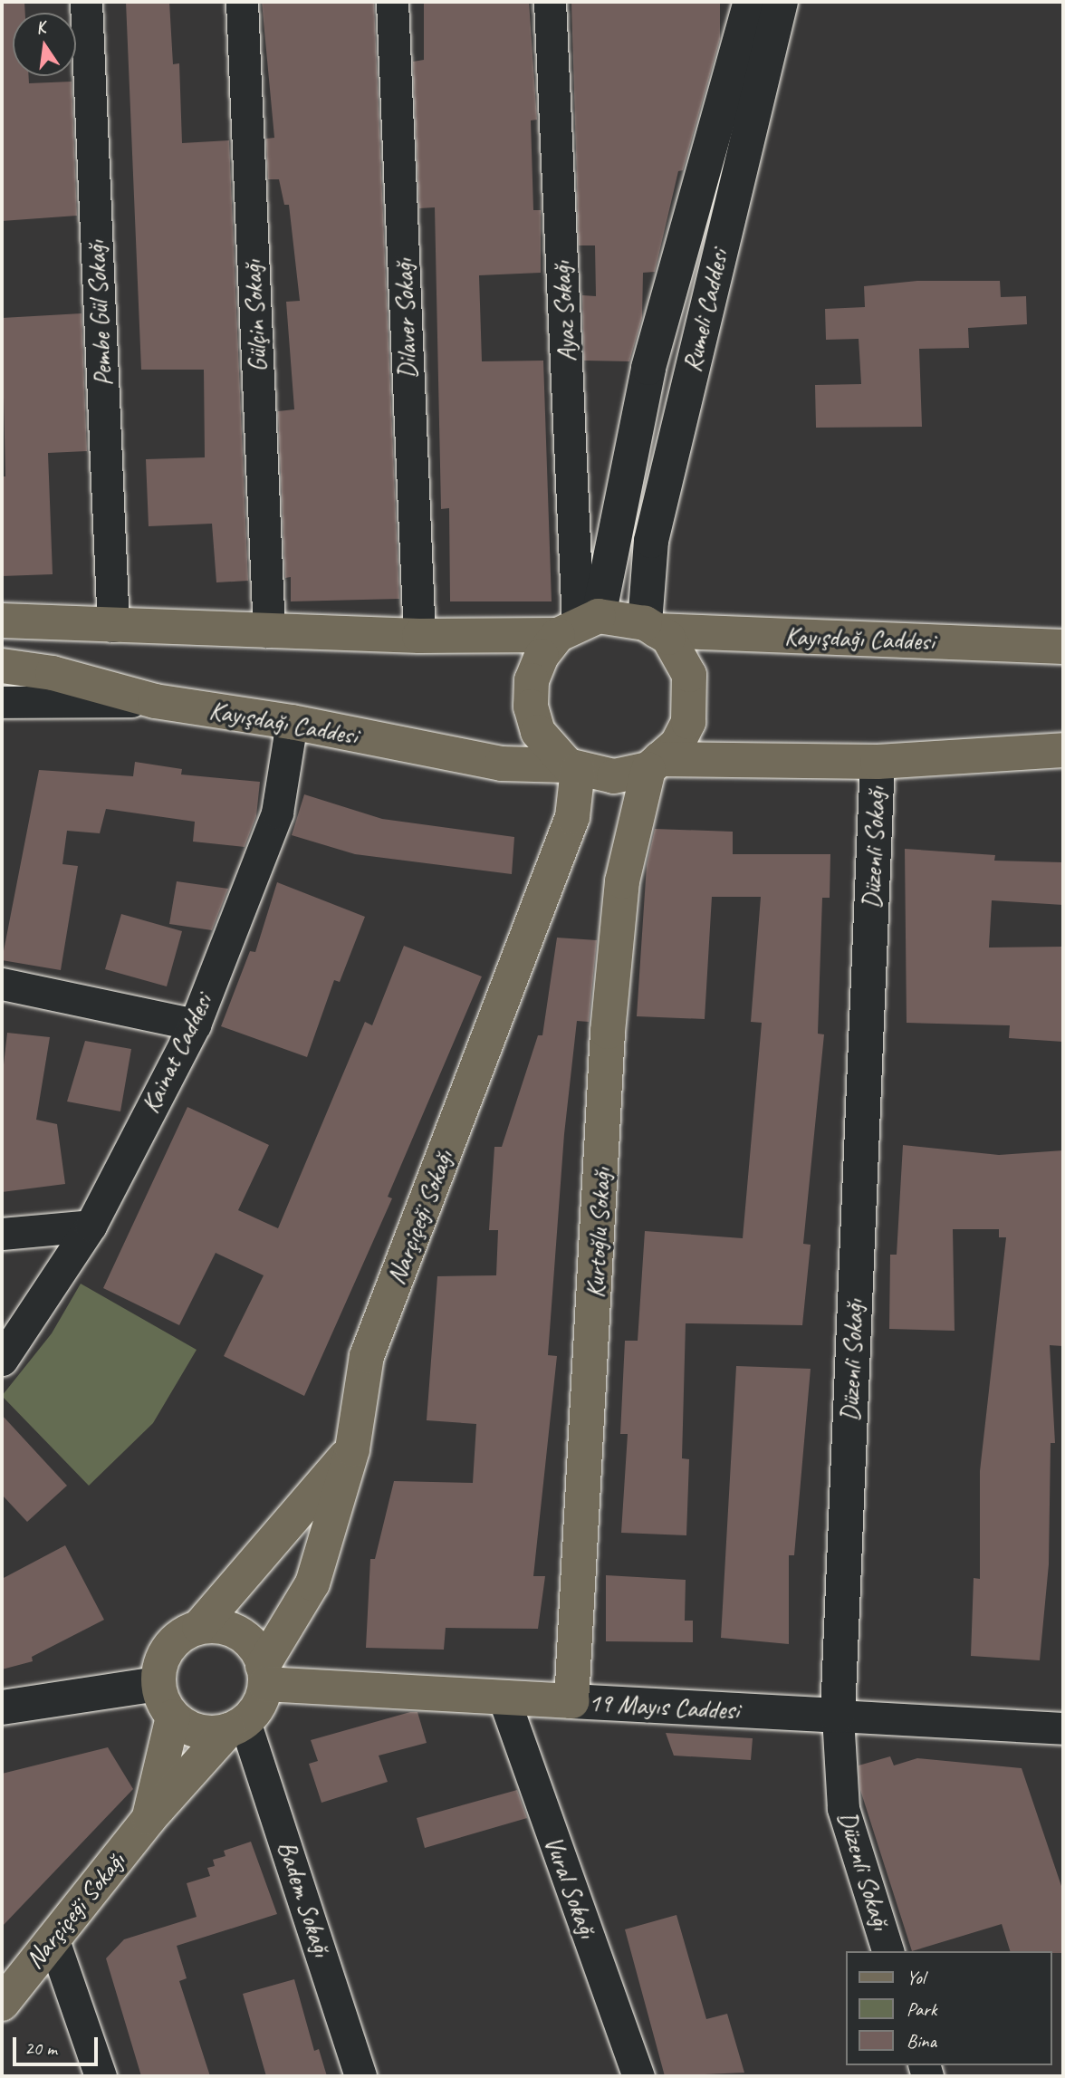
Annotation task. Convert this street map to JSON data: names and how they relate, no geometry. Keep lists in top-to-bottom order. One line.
{"streets":{"main road":["Kayışdağı Caddesi","Narçiçeği Sokağı","Kurtoğlu Sokağı","19 Mayıs Caddesi"],"street":["Rumeli Caddesi","Ayaz Sokağı","Pembe Gül Sokağı","Gülçin Sokağı","Dilaver Sokağı","Düzenli Sokağı","Kainat Caddesi","Vural Sokağı","Badem Sokağı"]},"crossings":[["Rumeli Caddesi","Ayaz Sokağı"],["Rumeli Caddesi","Kayışdağı Caddesi"],["Rumeli Caddesi","Narçiçeği Sokağı"],["Rumeli Caddesi","Kurtoğlu Sokağı"],["Ayaz Sokağı","Kayışdağı Caddesi"],["Ayaz Sokağı","Narçiçeği Sokağı"],["Ayaz Sokağı","Kurtoğlu Sokağı"],["Pembe Gül Sokağı","Kayışdağı Caddesi"],["Gülçin Sokağı","Kayışdağı Caddesi"],["Dilaver Sokağı","Kayışdağı Caddesi"],["Kayışdağı Caddesi","Düzenli Sokağı"],["Kayışdağı Caddesi","Kainat Caddesi"],["Kayışdağı Caddesi","Narçiçeği Sokağı"],["Kayışdağı Caddesi","Kurtoğlu Sokağı"],["Düzenli Sokağı","19 Mayıs Caddesi"],["Narçiçeği Sokağı","Kurtoğlu Sokağı"],["Narçiçeği Sokağı","19 Mayıs Caddesi"],["Narçiçeği Sokağı","Badem Sokağı"],["Kurtoğlu Sokağı","19 Mayıs Caddesi"],["19 Mayıs Caddesi","Vural Sokağı"],["19 Mayıs Caddesi","Badem Sokağı"]],"legend":["Yol","Park","Bina"],"scale_bar":"20 m","north":"top"}
